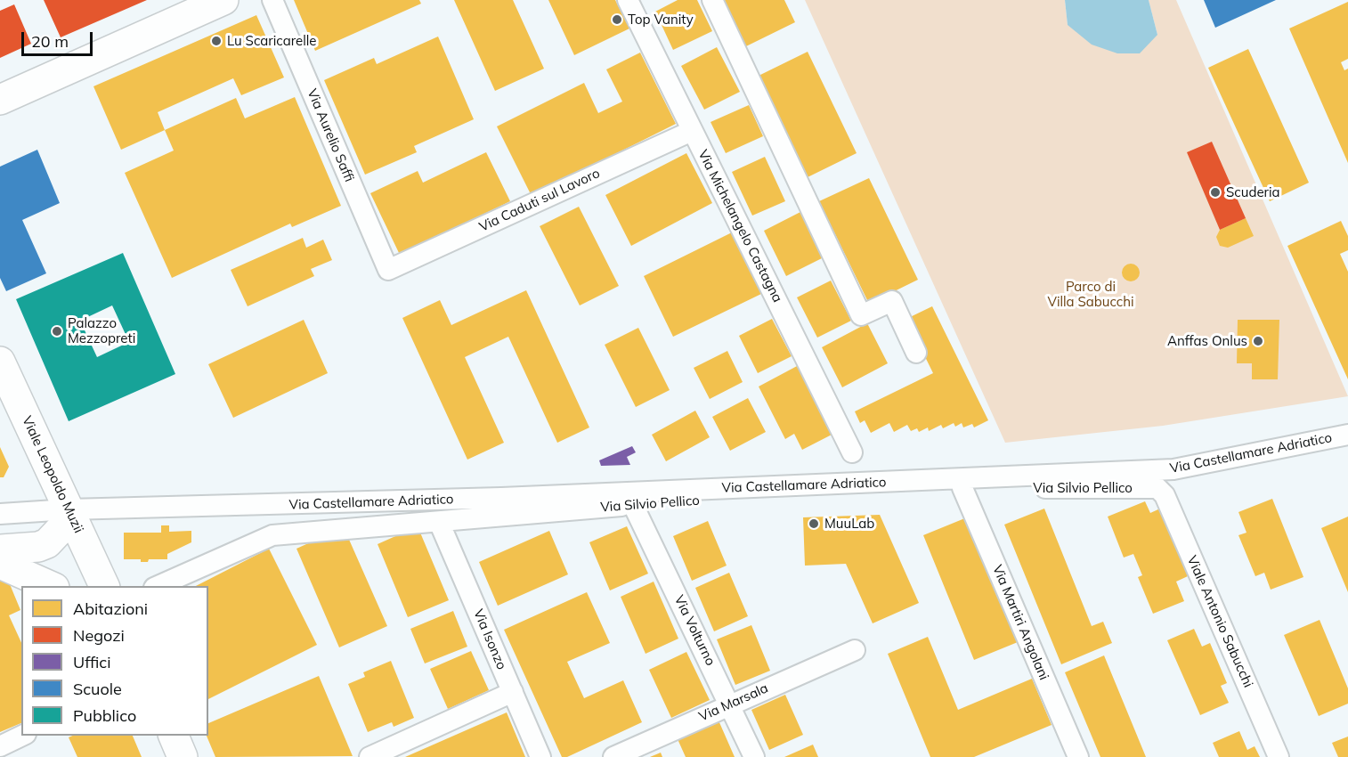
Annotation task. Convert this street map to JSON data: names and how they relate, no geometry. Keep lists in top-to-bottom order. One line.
{"streets":{"main road":["Viale Leopoldo Muzii"],"street":["Via Aurelio Saffi","Via Caduti sul Lavoro","Via Michelangelo Castagna","Via Castellamare Adriatico","Via Silvio Pellico","Viale Antonio Sabucchi","Via Martiri Angolani","Via Volturno","Via Isonzo","Via Marsala"]},"crossings":[["Via Aurelio Saffi","Via Caduti sul Lavoro"],["Via Caduti sul Lavoro","Via Michelangelo Castagna"],["Via Castellamare Adriatico","Viale Leopoldo Muzii"],["Via Silvio Pellico","Viale Antonio Sabucchi"],["Via Silvio Pellico","Via Martiri Angolani"],["Via Silvio Pellico","Via Volturno"],["Via Silvio Pellico","Via Isonzo"],["Via Volturno","Via Marsala"]],"parks":["Parco di Villa Sabucchi"],"places":["Top Vanity","Lu Scaricarelle","Scuderia","Palazzo Mezzopreti","Anffas Onlus","MuuLab"],"legend":["Abitazioni","Negozi","Uffici","Scuole","Pubblico"],"scale_bar":"20 m"}
